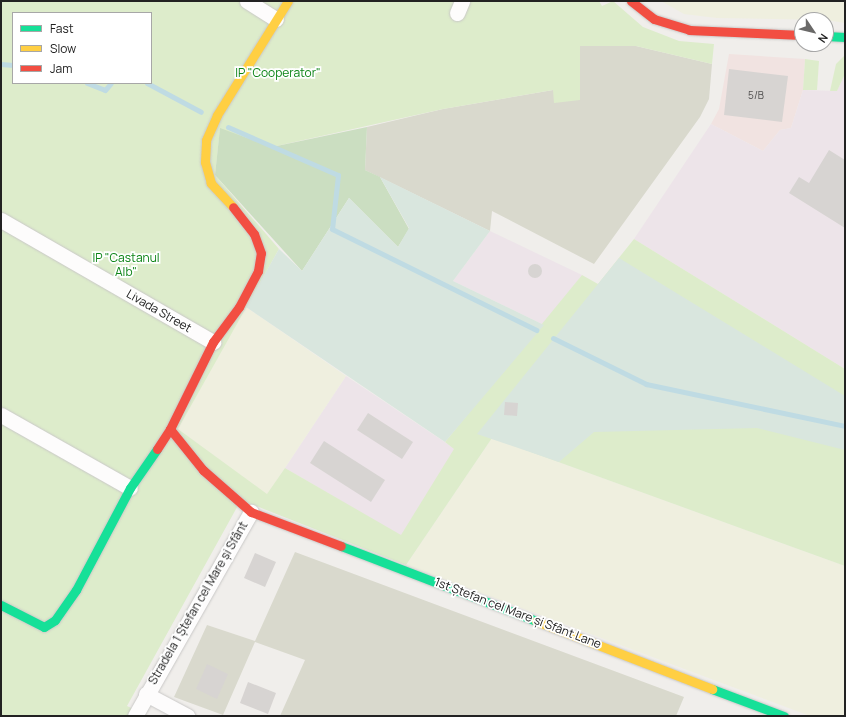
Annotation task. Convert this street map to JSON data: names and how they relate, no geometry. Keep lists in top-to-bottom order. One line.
{"streets":{"street":["Livada Street","Stradela 1 Ștefan cel Mare și Sfânt","1st Ștefan cel Mare și Sfânt Lane"]},"crossings":[["Stradela 1 Ștefan cel Mare și Sfânt","1st Ștefan cel Mare și Sfânt Lane"]],"parks":["IP \"Cooperator\"","IP \"Castanul Alb\""],"house_numbers":["5/B"],"legend":["Fast","Slow","Jam"],"north":"bottom right"}
